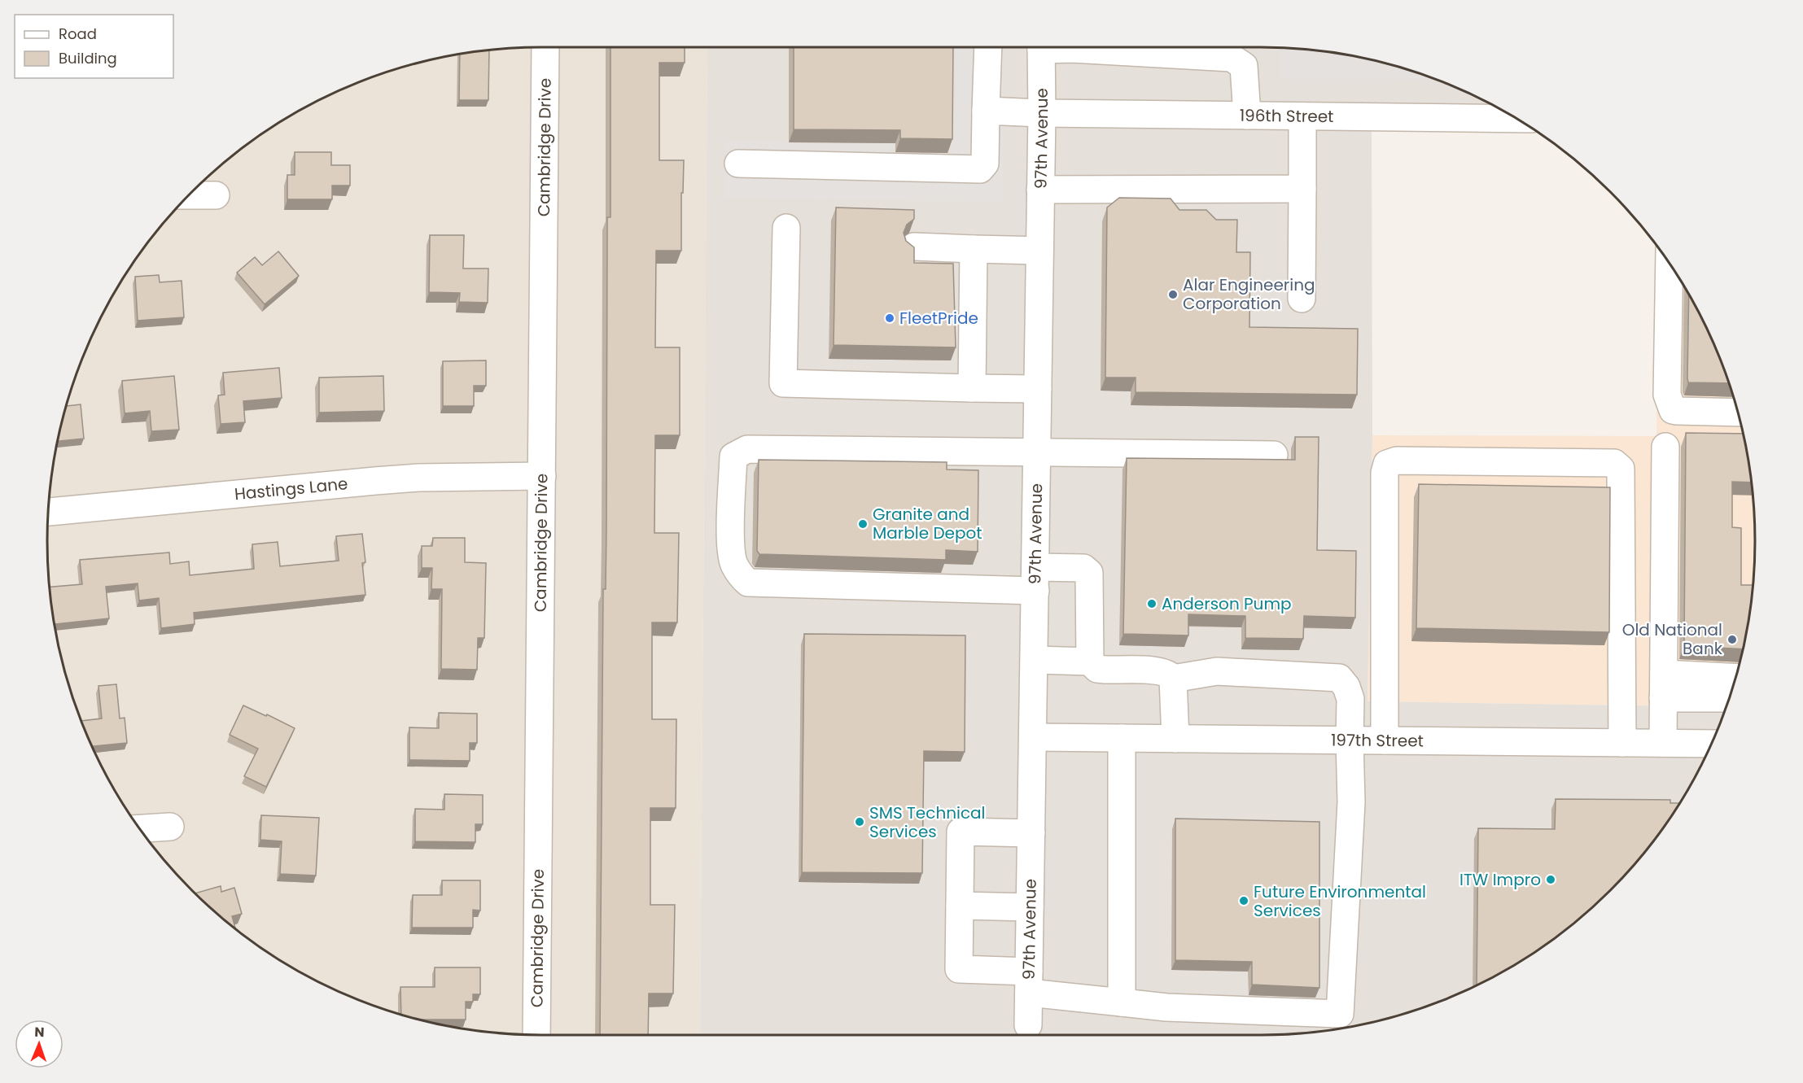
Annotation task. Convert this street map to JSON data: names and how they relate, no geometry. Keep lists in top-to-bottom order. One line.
{"streets":{"street":["196th Street","97th Avenue","Cambridge Drive","Hastings Lane","197th Street"]},"crossings":[["196th Street","97th Avenue"],["97th Avenue","197th Street"],["Cambridge Drive","Hastings Lane"]],"places":["Alar Engineering Corporation","FleetPride","Granite and Marble Depot","Anderson Pump","Old National Bank","SMS Technical Services","ITW Impro","Future Environmental Services"],"legend":["Road","Building"],"north":"top"}
